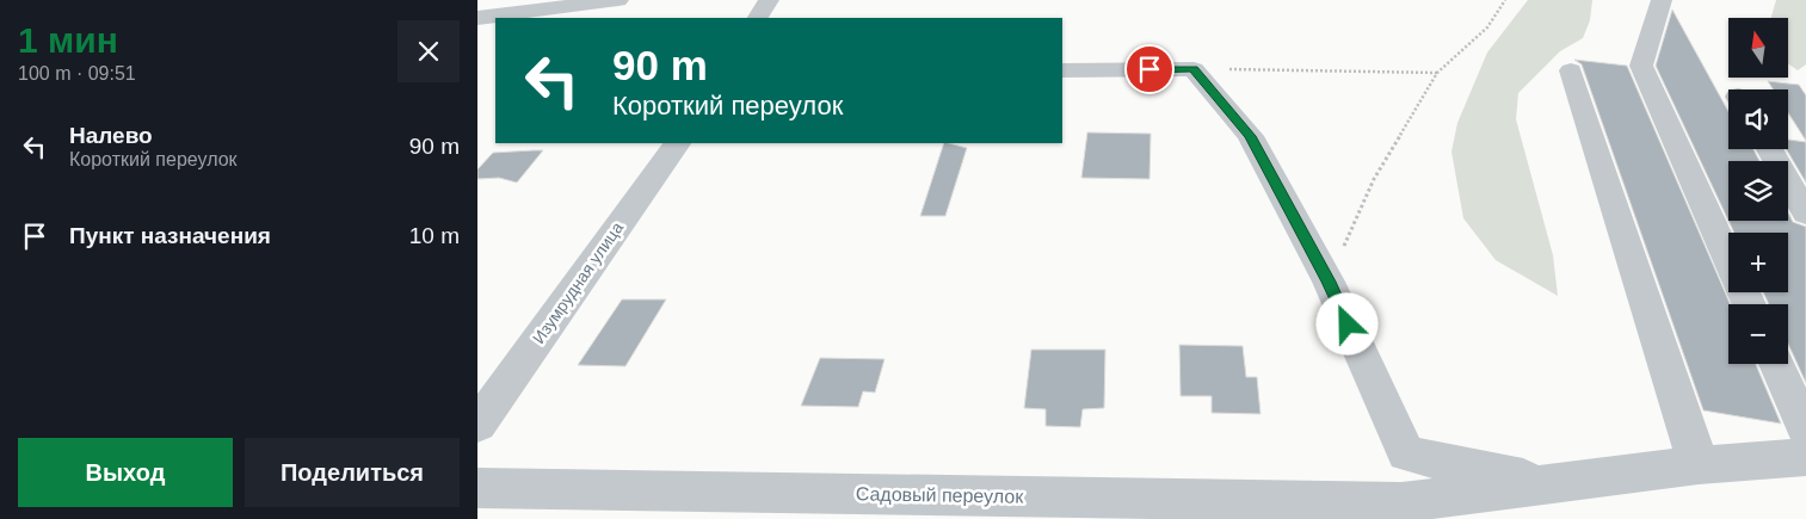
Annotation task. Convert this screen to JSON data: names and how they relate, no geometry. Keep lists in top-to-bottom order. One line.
{"streets":{"street":["Изумрудная улица","Садовый переулок"]},"north":"top","page":{"heading":["1 мин","100 m · 09:51"],"map_buttons":["+","−"],"turn":["90 m","Короткий переулок"],"list":[{"name":"Налево","note":"Короткий переулок","value":"90 m"},{"name":"Пункт назначения","value":"10 m"}],"buttons":["Выход","Поделиться"]}}
